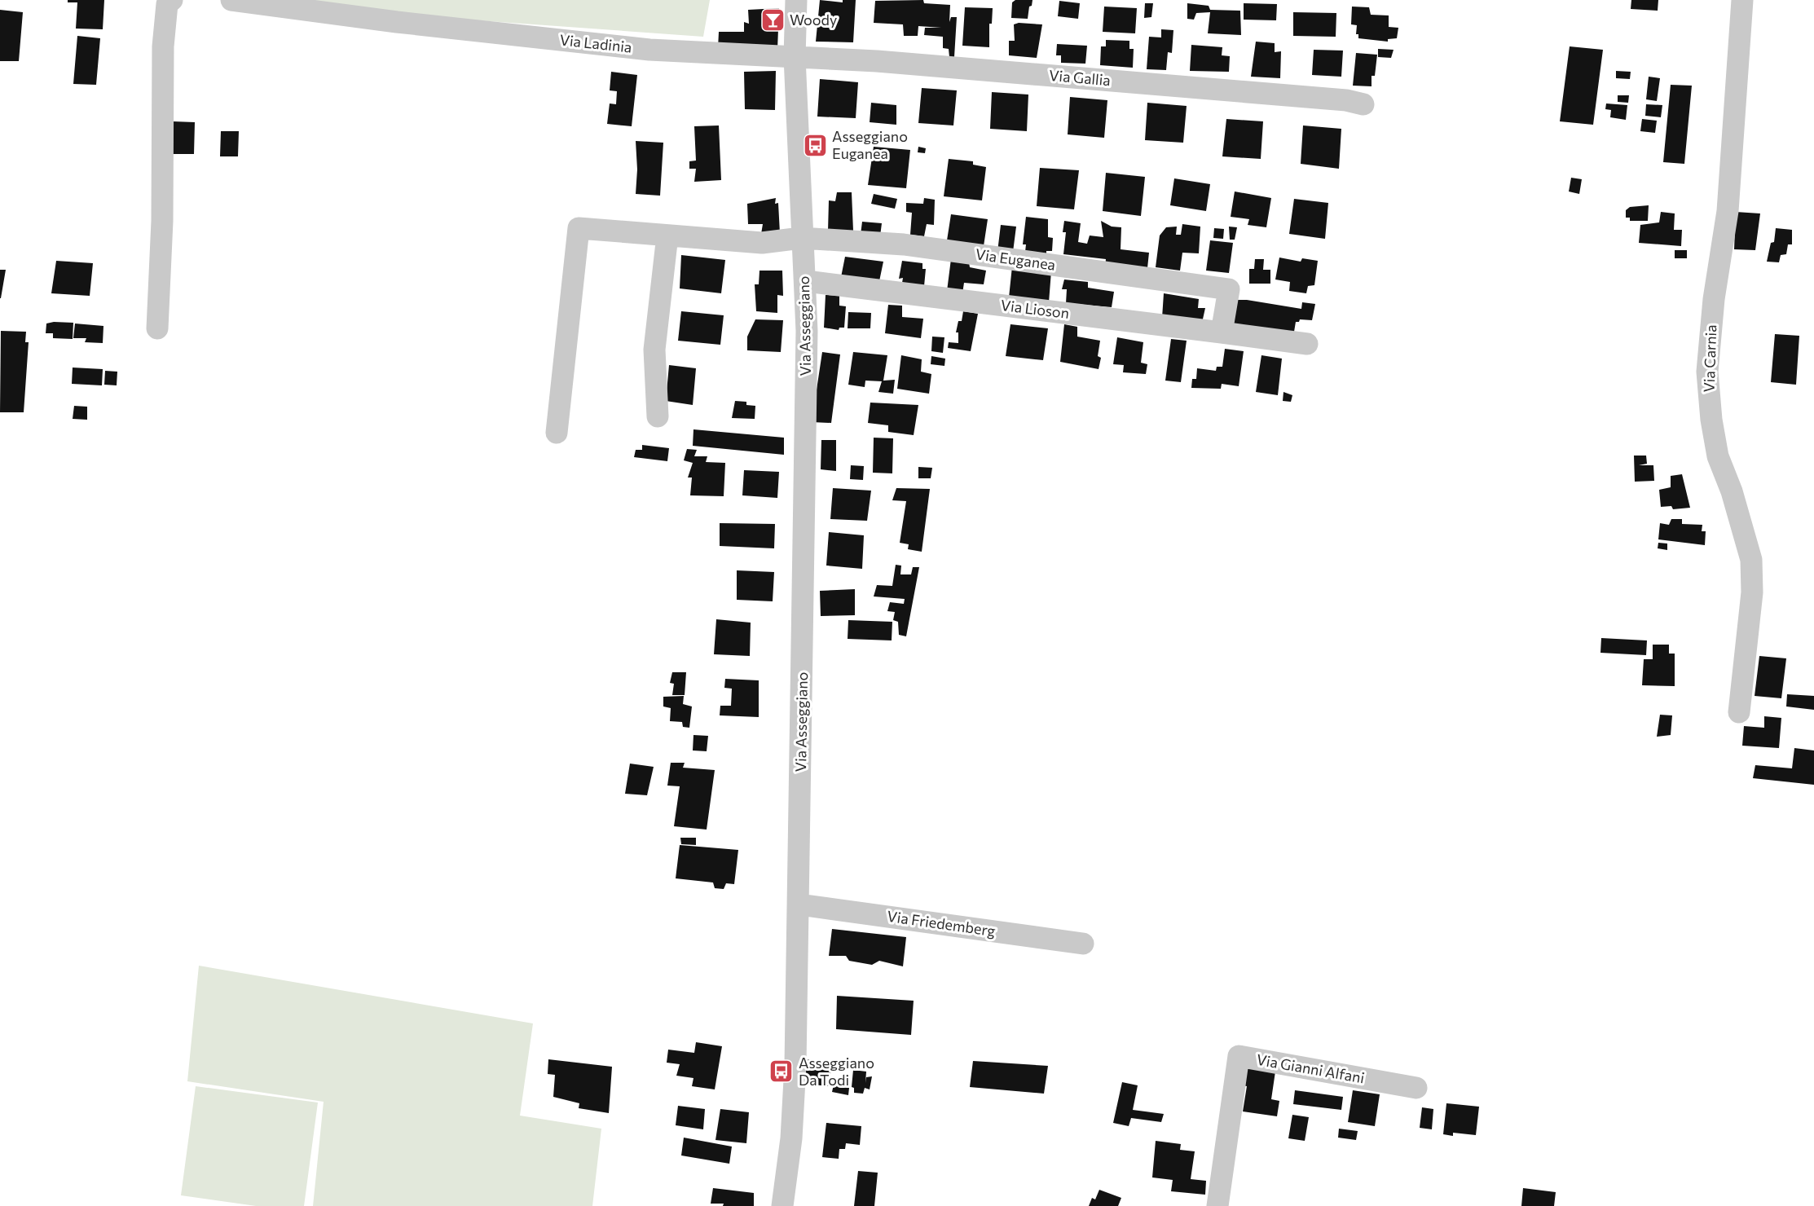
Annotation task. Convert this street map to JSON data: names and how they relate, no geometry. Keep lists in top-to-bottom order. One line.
{"streets":{"street":["Via Ladinia","Via Gallia","Via Euganea","Via Lioson","Via Asseggiano","Via Carnia","Via Friedemberg","Via Gianni Alfani"]},"crossings":[["Via Ladinia","Via Gallia"],["Via Ladinia","Via Asseggiano"],["Via Gallia","Via Asseggiano"],["Via Euganea","Via Lioson"],["Via Euganea","Via Asseggiano"],["Via Lioson","Via Asseggiano"],["Via Asseggiano","Via Friedemberg"]],"places":{"bar":["Woody"],"bus stop":["Asseggiano Euganea","Asseggiano Da Todi"]}}
